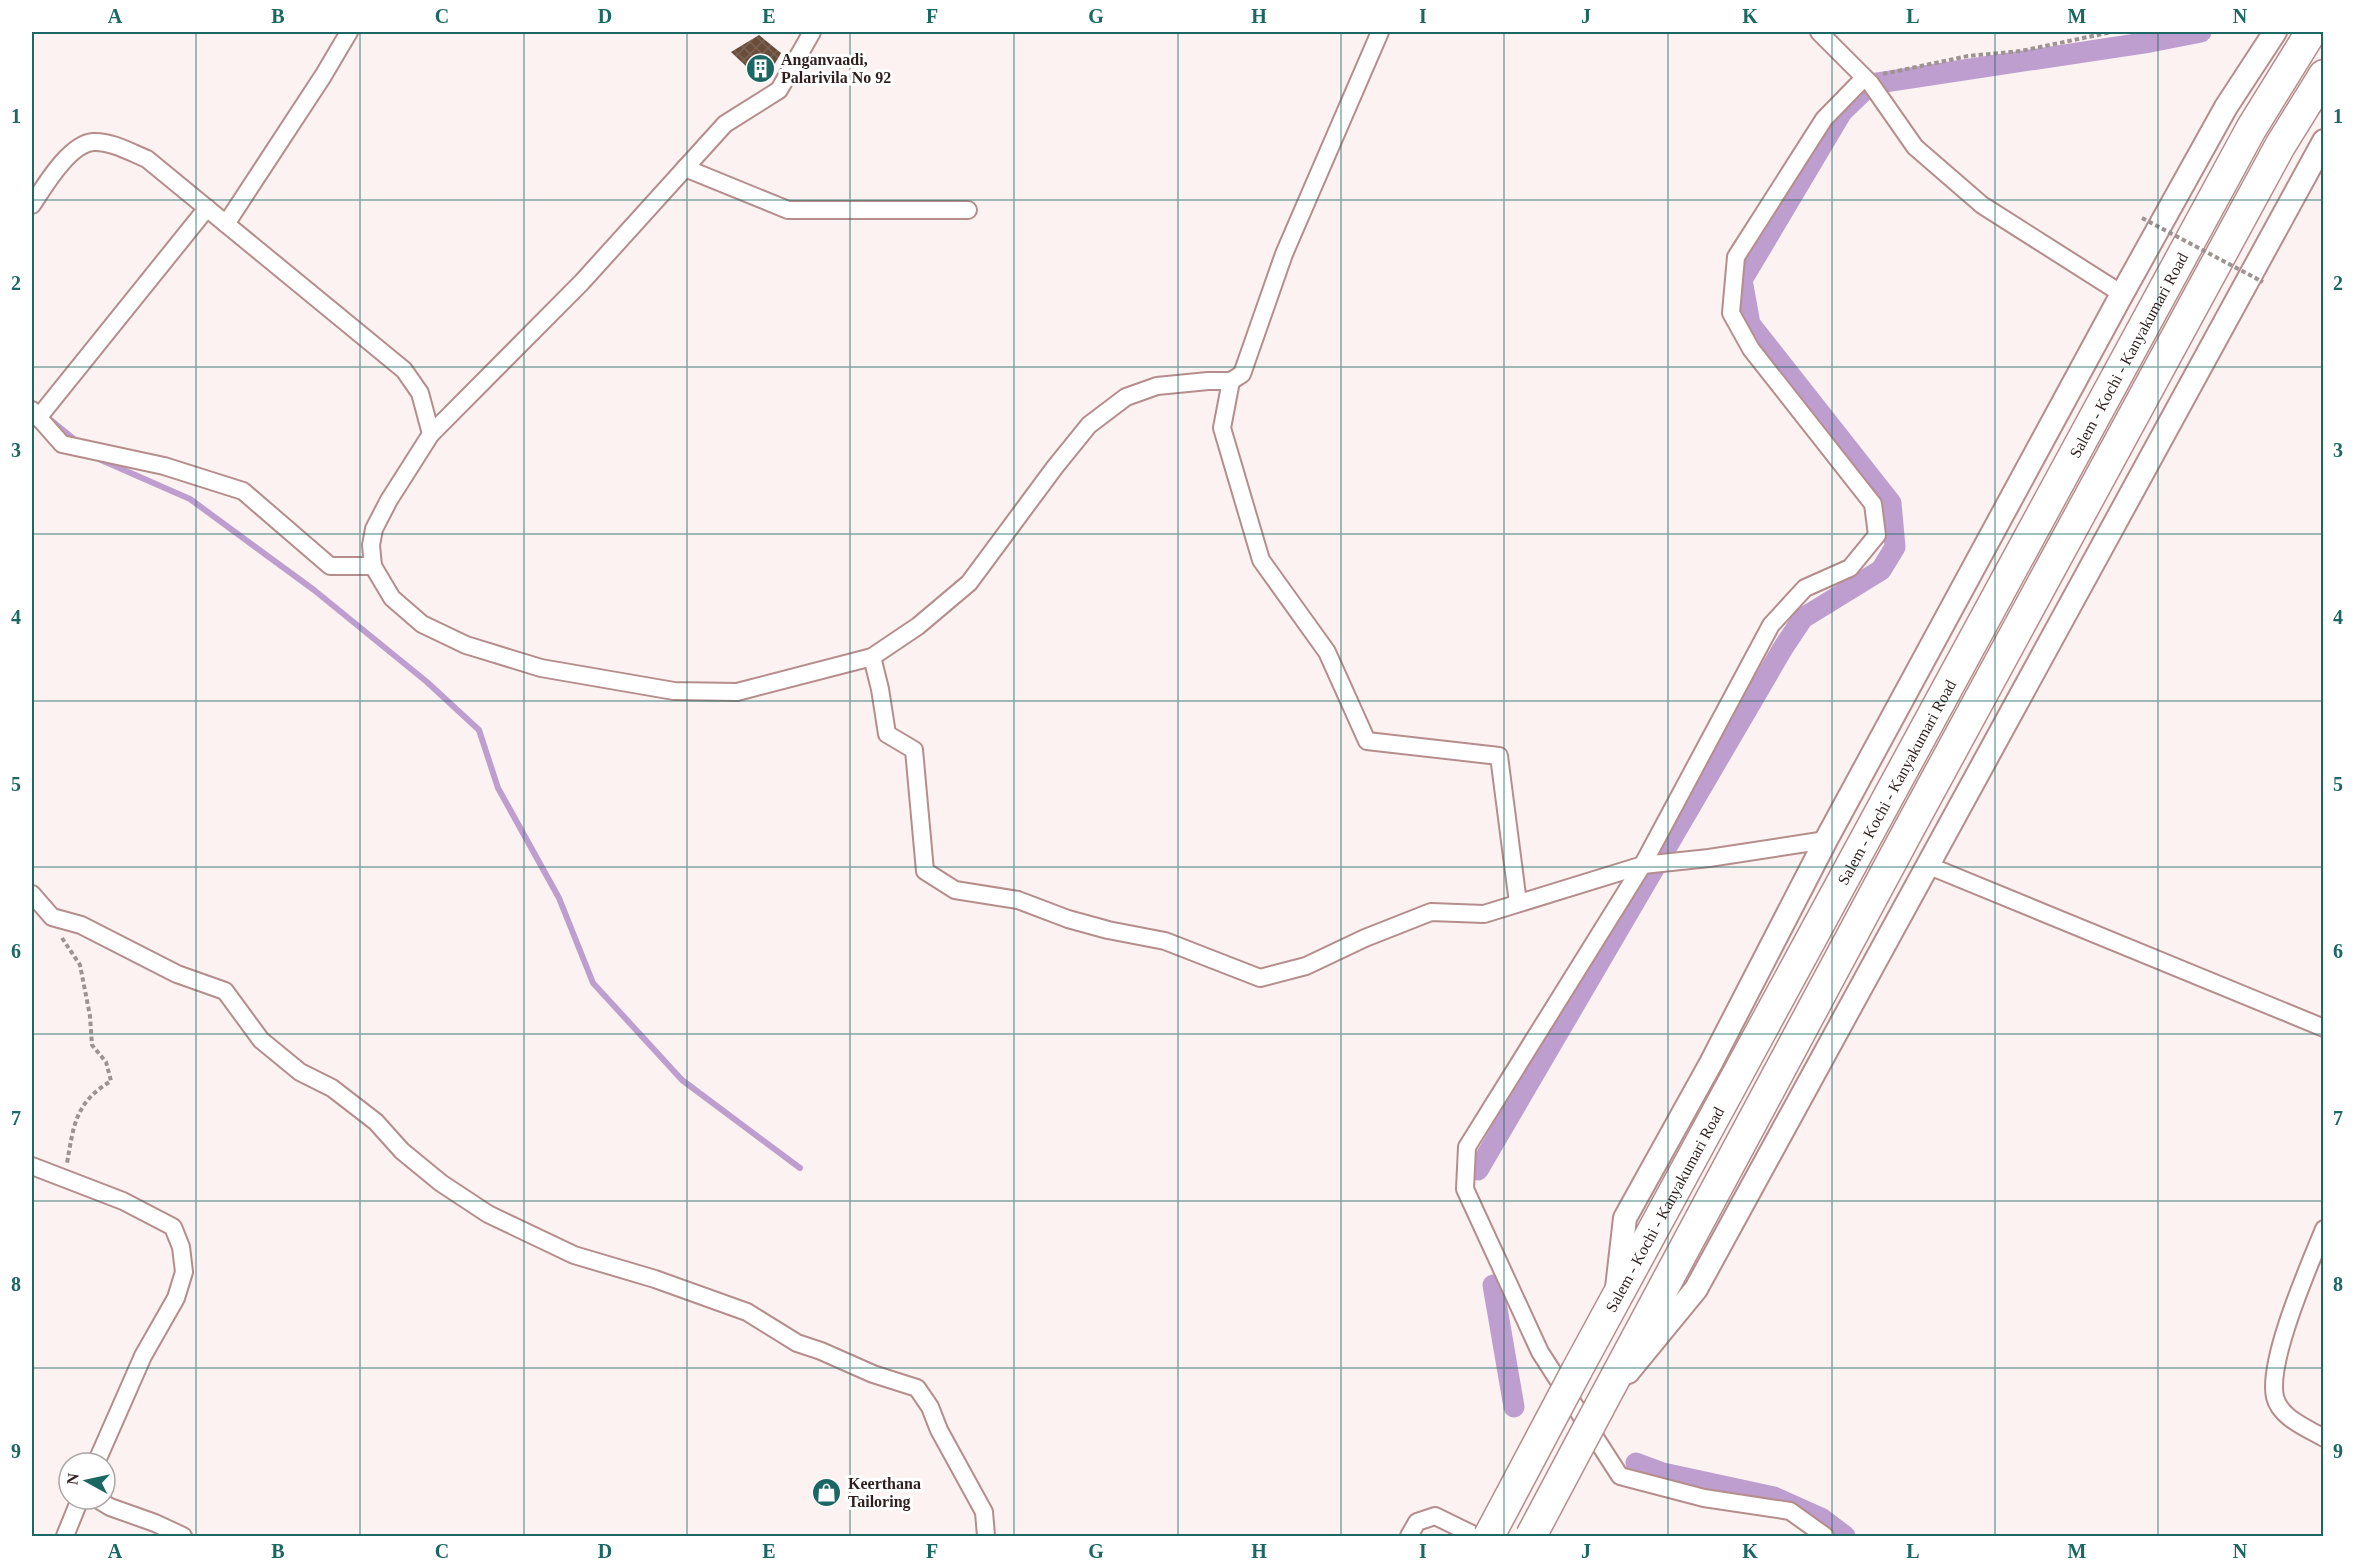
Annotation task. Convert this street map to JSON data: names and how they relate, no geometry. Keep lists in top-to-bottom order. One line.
{"streets":{"highway":["Salem - Kochi - Kanyakumari Road"]},"places":{"building":["Anganvaadi, Palarivila No 92"],"shop":["Keerthana Tailoring"]},"north":"left","grid":{"columns":["A","B","C","D","E","F","G","H","I","J","K","L","M","N"],"rows":["1","2","3","4","5","6","7","8","9"]}}
